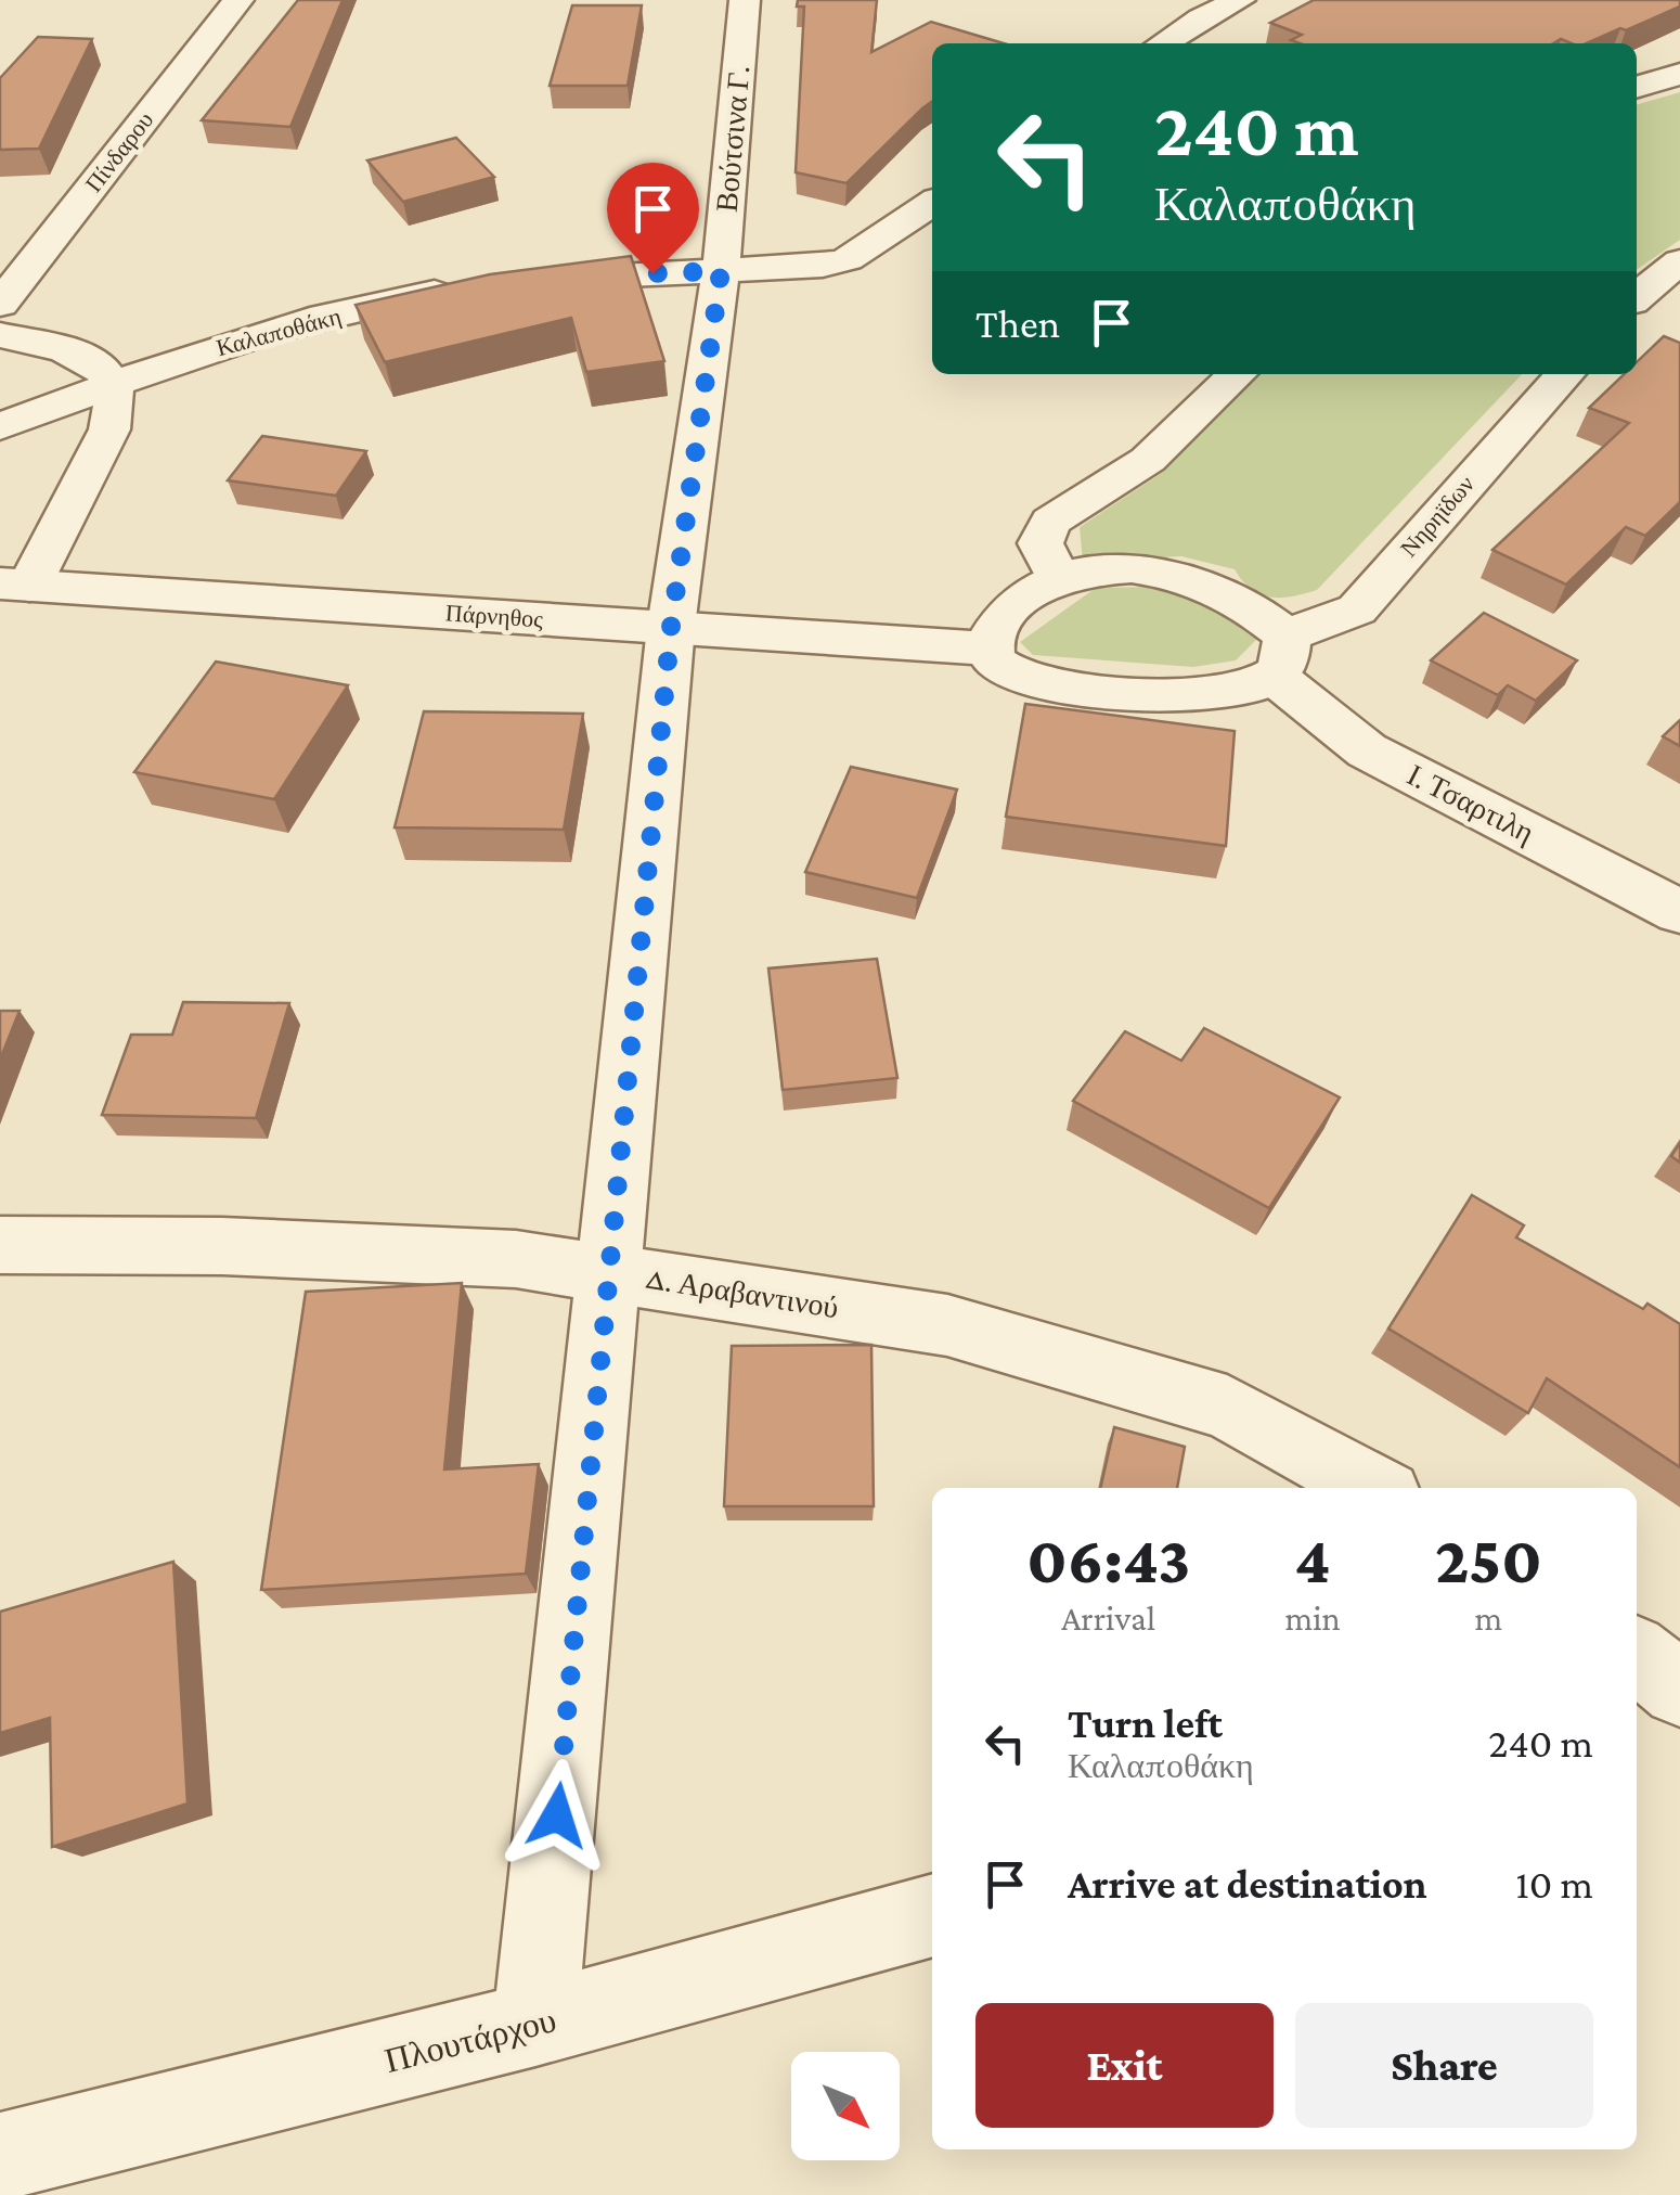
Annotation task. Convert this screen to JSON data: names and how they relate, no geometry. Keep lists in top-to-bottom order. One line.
{"streets":{"street":["Βούτσινα Γ.","Πίνδαρου","Καλαποθάκη","Νηρηϊδων","Πάρνηθος","Ι. Τσαρτιλη","Δ. Αραβαντινού","Πλουτάρχου"]},"crossings":[["Βούτσινα Γ.","Πάρνηθος"],["Βούτσινα Γ.","Δ. Αραβαντινού"],["Βούτσινα Γ.","Πλουτάρχου"],["Νηρηϊδων","Πάρνηθος"],["Νηρηϊδων","Ι. Τσαρτιλη"],["Πάρνηθος","Ι. Τσαρτιλη"]],"north":"bottom right","page":{"turn":["240 m","Καλαποθάκη"],"then":"Then","eta":["06:43","Arrival","4","min","250","m"],"list":[{"name":"Turn left","note":"Καλαποθάκη","value":"240 m"},{"name":"Arrive at destination","value":"10 m"}],"buttons":["Exit","Share"]}}
